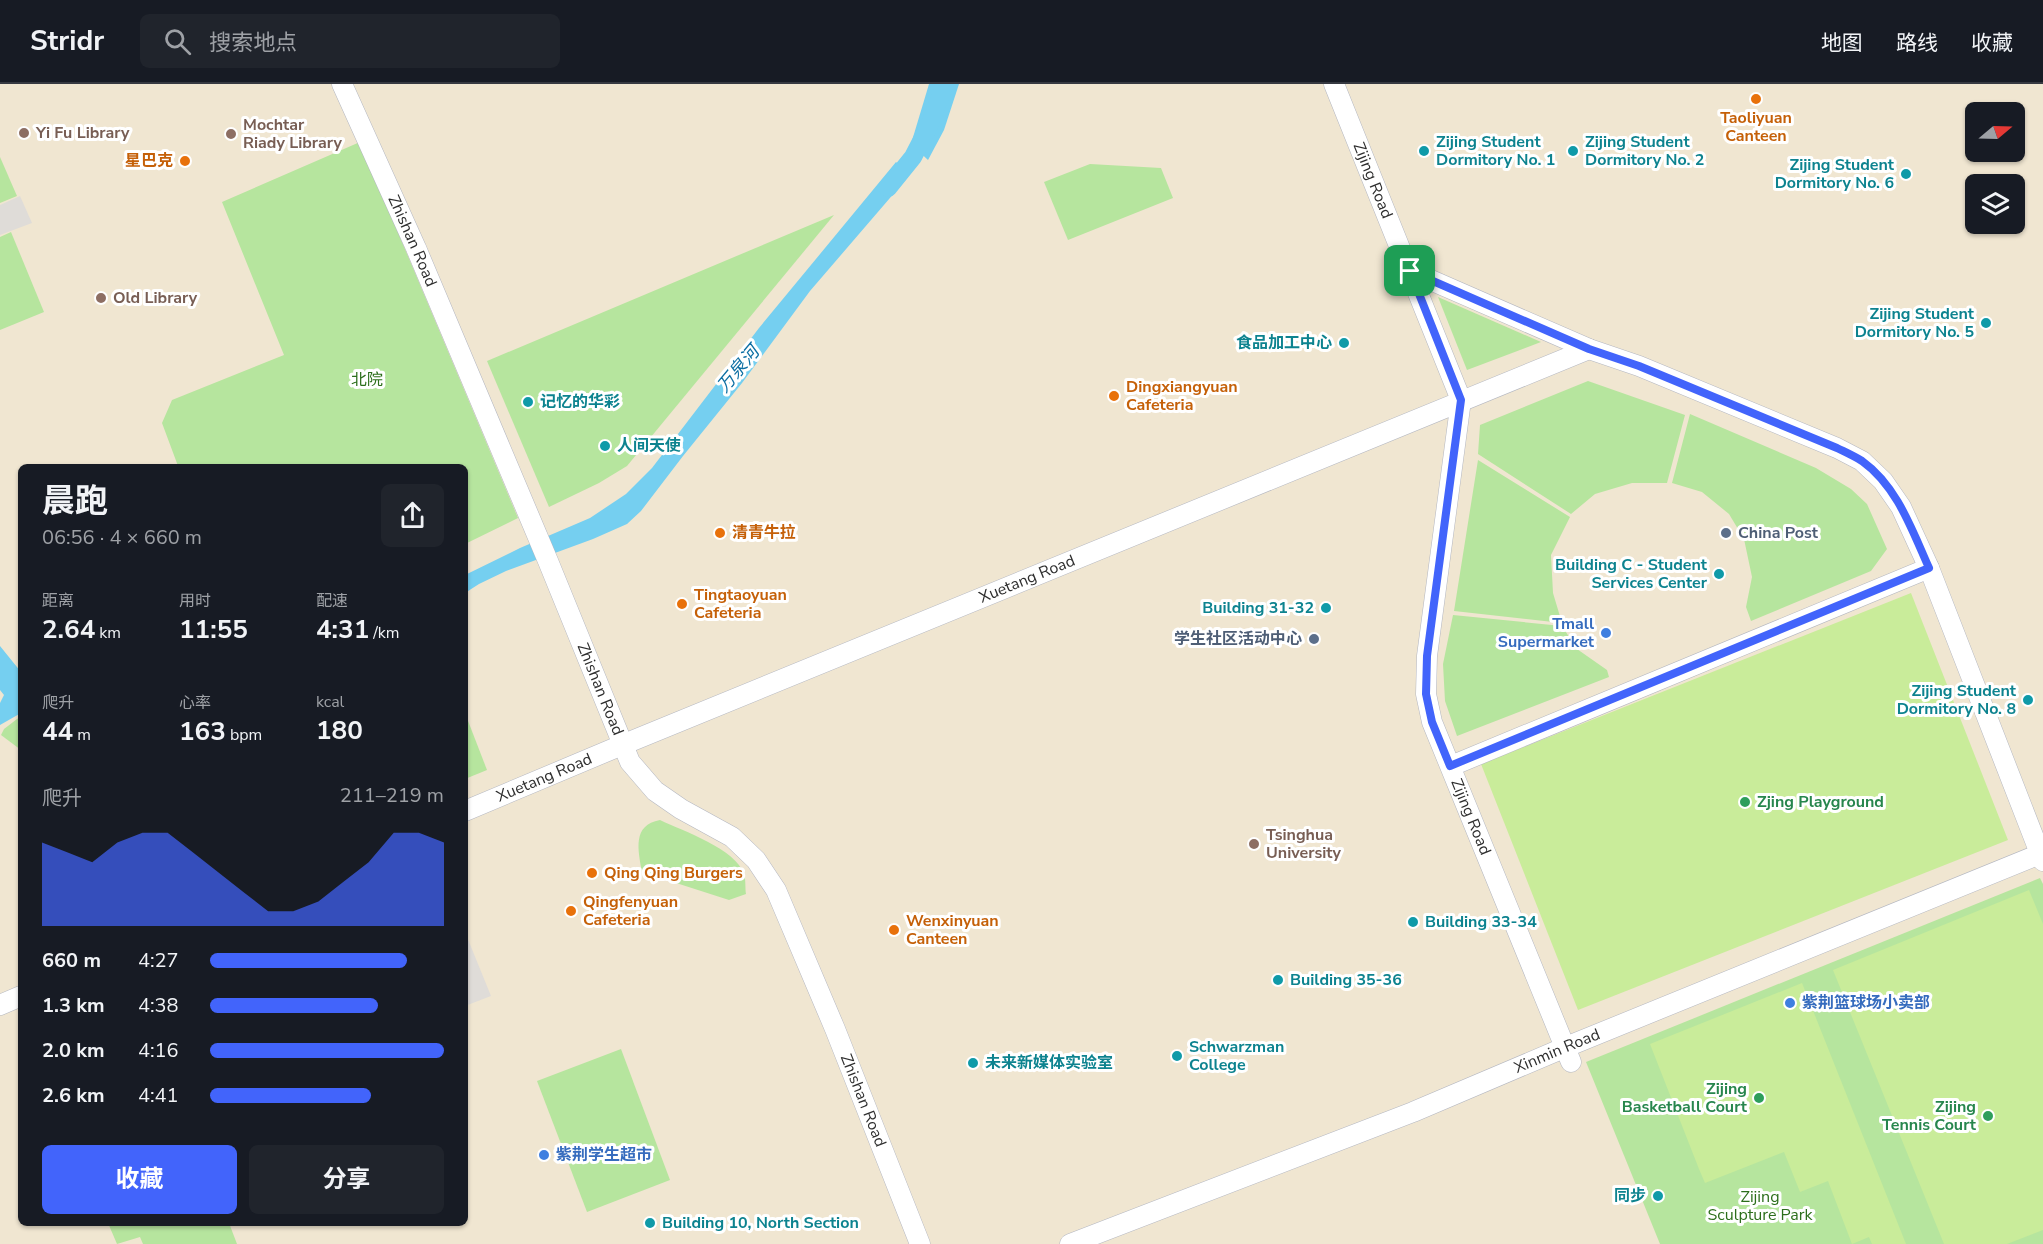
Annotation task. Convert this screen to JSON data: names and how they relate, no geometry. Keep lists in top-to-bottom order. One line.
{"streets":{"street":["Zijing Road","Zhishan Road","Xuetang Road","Xinmin Road"]},"crossings":[["Zijing Road","Xuetang Road"],["Zijing Road","Xinmin Road"],["Zhishan Road","Xuetang Road"]],"water":["万泉河"],"parks":["北院","Zijing Sculpture Park"],"places":["Taoliyuan Canteen","Yi Fu Library","Mochtar Riady Library","Zijing Student Dormitory No. 1","Zijing Student Dormitory No. 2","星巴克","Zijing Student Dormitory No. 6","Old Library","Zijing Student Dormitory No. 5","食品加工中心","Dingxiangyuan Cafeteria","记忆的华彩","人间天使","清青牛拉","China Post","Building C - Student Services Center","Tingtaoyuan Cafeteria","Building 31-32","Tmall Supermarket","学生社区活动中心","Zijing Student Dormitory No. 8","Zjing Playground","Tsinghua University","Qing Qing Burgers","Qingfenyuan Cafeteria","Building 33-34","Wenxinyuan Canteen","Building 35-36","紫荆篮球场小卖部","Schwarzman College","未来新媒体实验室","Zijing Basketball Court","Zijing Tennis Court","紫荆学生超市","同步","Building 10, North Section"],"north":"right","page":{"header":"Stridr","search":"搜索地点","nav":["地图","路线","收藏"],"heading":["晨跑","06:56 · 4 × 660 m"],"stats":[["距离","2.64 km"],["用时","11:55"],["配速","4:31 /km"],["爬升","44 m"],["心率","163 bpm"],["kcal","180"]],"chart":["爬升","211–219 m"],"list":[{"name":"660 m","note":"4:27"},{"name":"1.3 km","note":"4:38"},{"name":"2.0 km","note":"4:16"},{"name":"2.6 km","note":"4:41"}],"buttons":["收藏","分享"]}}
